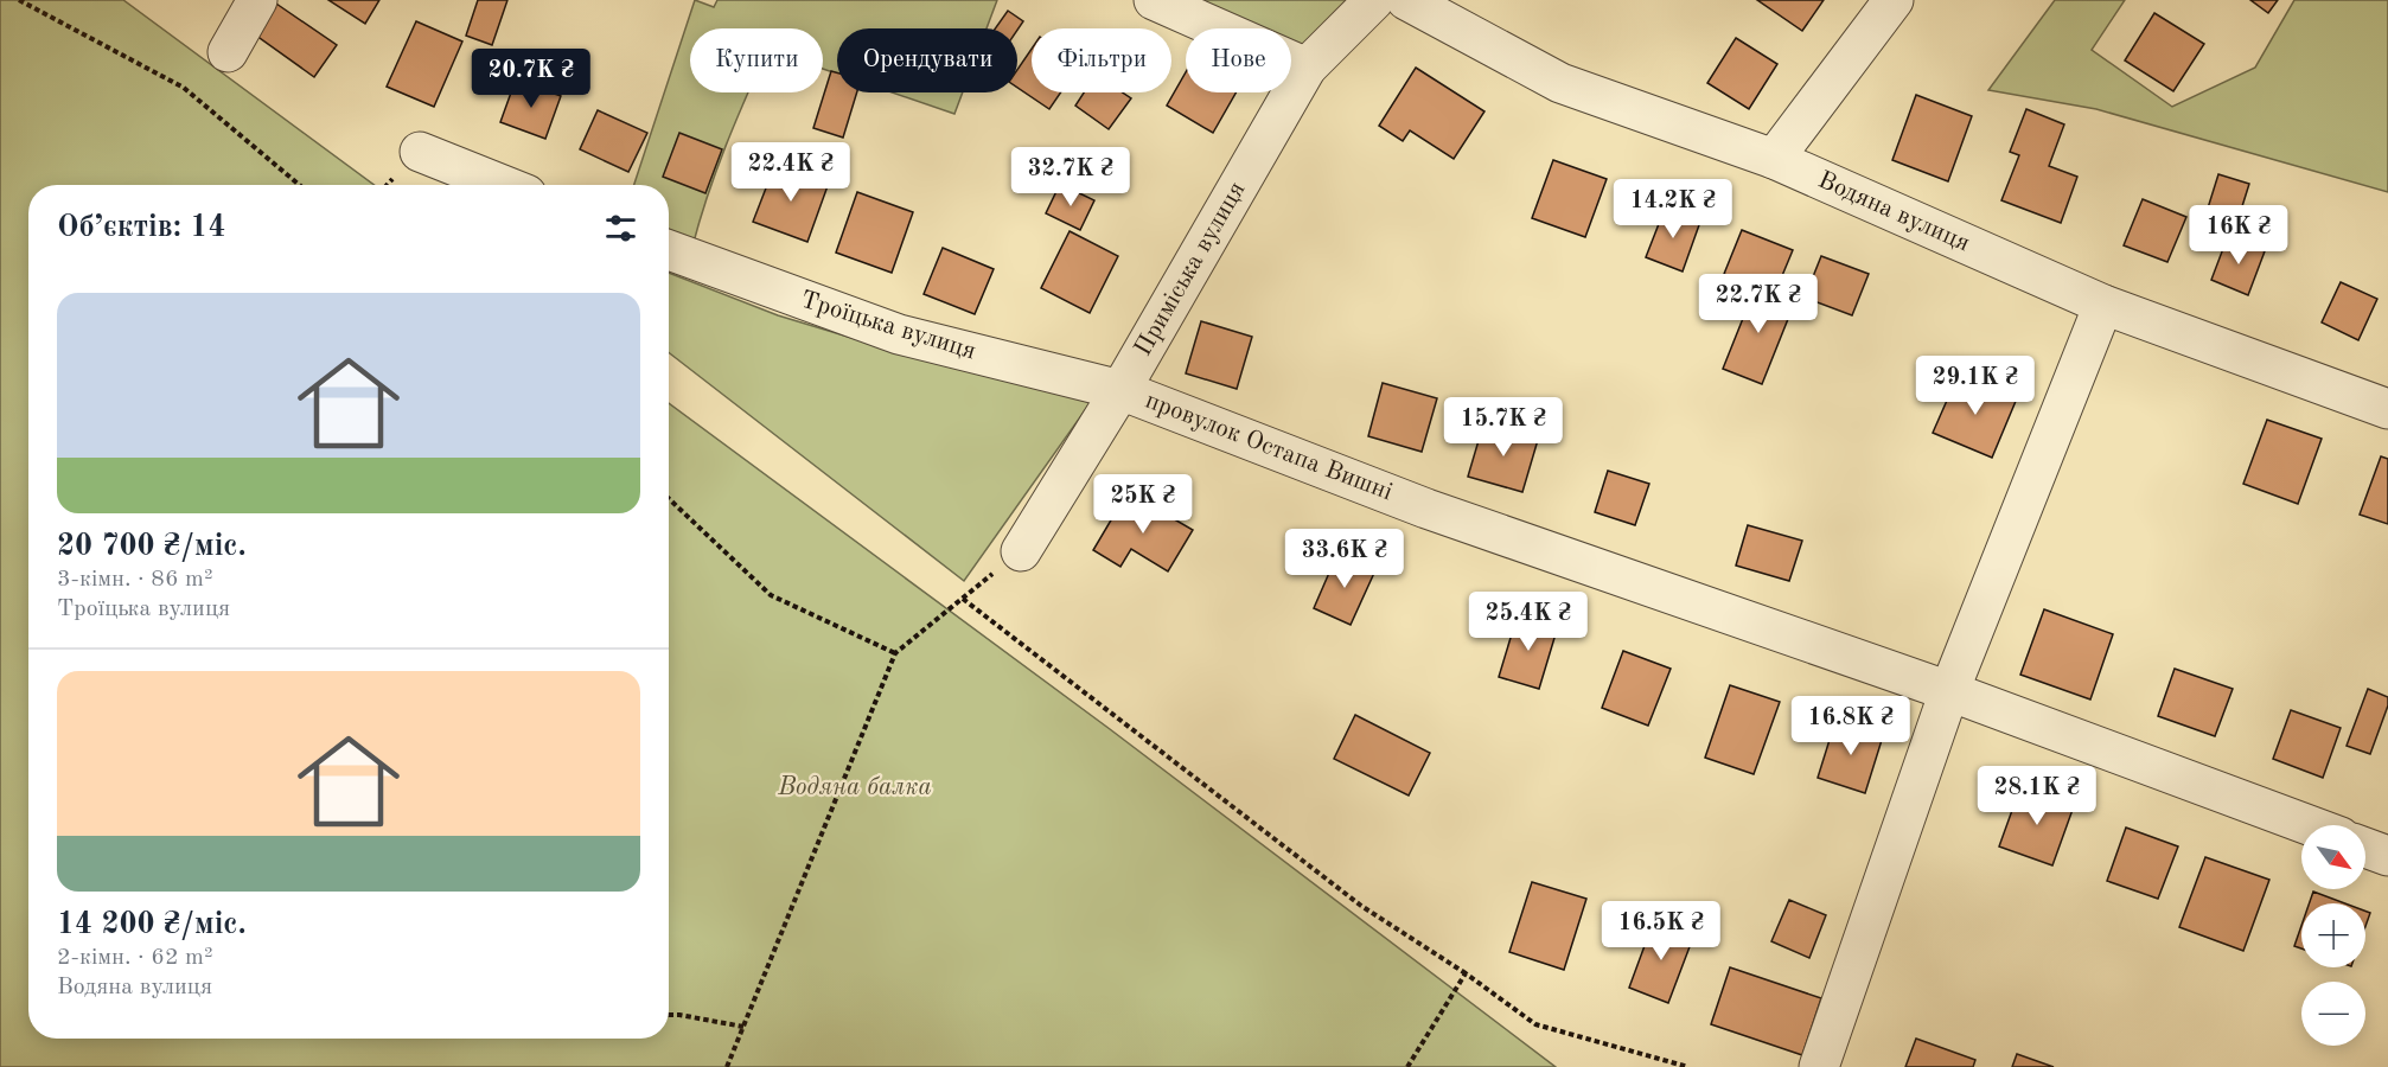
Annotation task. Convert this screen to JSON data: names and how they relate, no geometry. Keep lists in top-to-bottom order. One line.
{"streets":{"street":["Водяна вулиця","Приміська вулиця","Троїцька вулиця","провулок Остапа Вишні"]},"crossings":[["Приміська вулиця","Троїцька вулиця"],["Приміська вулиця","провулок Остапа Вишні"],["Троїцька вулиця","провулок Остапа Вишні"]],"parks":["Водяна балка"],"north":"bottom right","page":{"chip":["Купити","Орендувати","Фільтри","Нове"],"price":["20.7K ₴","22.4K ₴","32.7K ₴","14.2K ₴","16K ₴","22.7K ₴","29.1K ₴","15.7K ₴","25K ₴","33.6K ₴","25.4K ₴","16.8K ₴","28.1K ₴","16.5K ₴"],"heading":"Об’єктів: 14","list":[{"name":"20 700 ₴/міс.","note":"3-кімн. · 86 m² · Троїцька вулиця"},{"name":"14 200 ₴/міс.","note":"2-кімн. · 62 m² · Водяна вулиця"}],"map_buttons":["+","−"]}}
